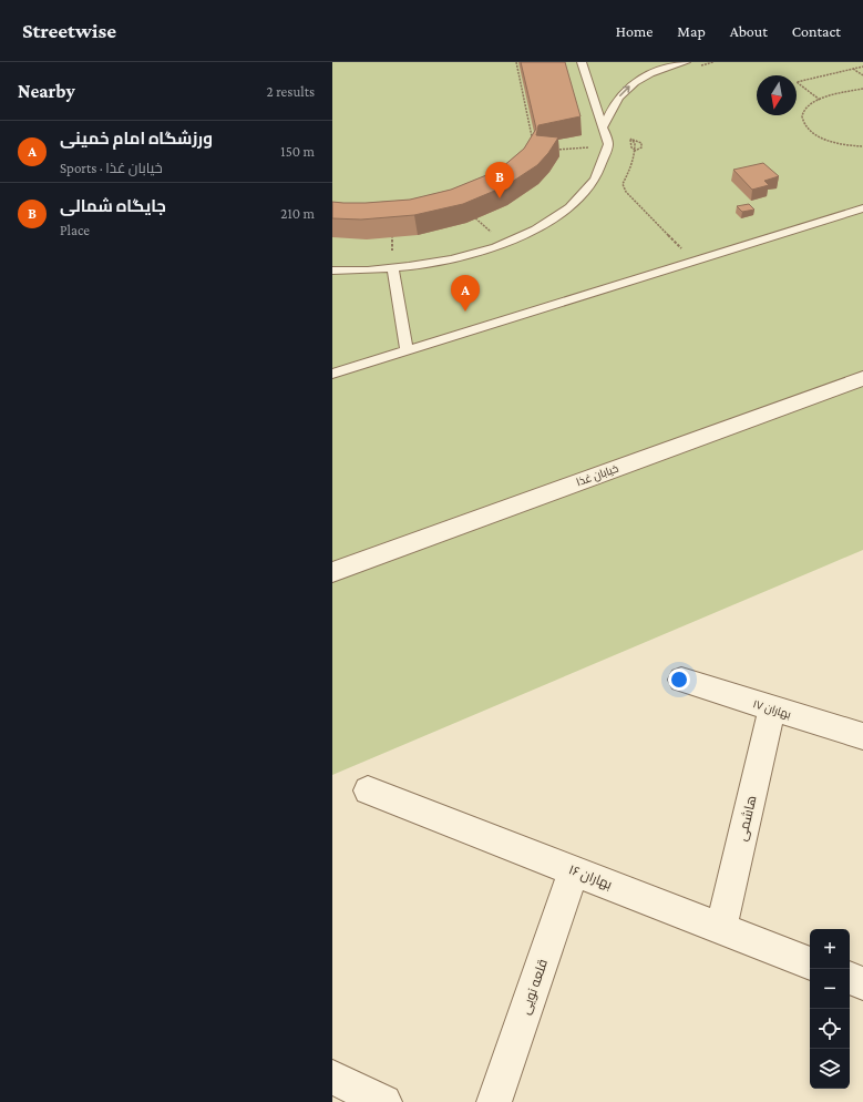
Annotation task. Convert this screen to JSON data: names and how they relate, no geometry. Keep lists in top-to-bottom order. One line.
{"streets":{"street":["خیابان غذا","بهاران ۱۷","هاشمی","بهاران ۱۶","قلعه نویی"]},"crossings":[["بهاران ۱۷","هاشمی"],["هاشمی","بهاران ۱۶"],["بهاران ۱۶","قلعه نویی"]],"north":"bottom","page":{"header":"Streetwise","nav":["Home","Map","About","Contact"],"heading":["Nearby","2 results"],"list":[{"mark":"A","name":"ورزشگاه امام خمینی","note":"Sports · خیابان غذا","value":"150 m"},{"mark":"B","name":"جایگاه شمالی","note":"Place","value":"210 m"}],"pins":["B","A"],"map_buttons":["+","−"]}}
